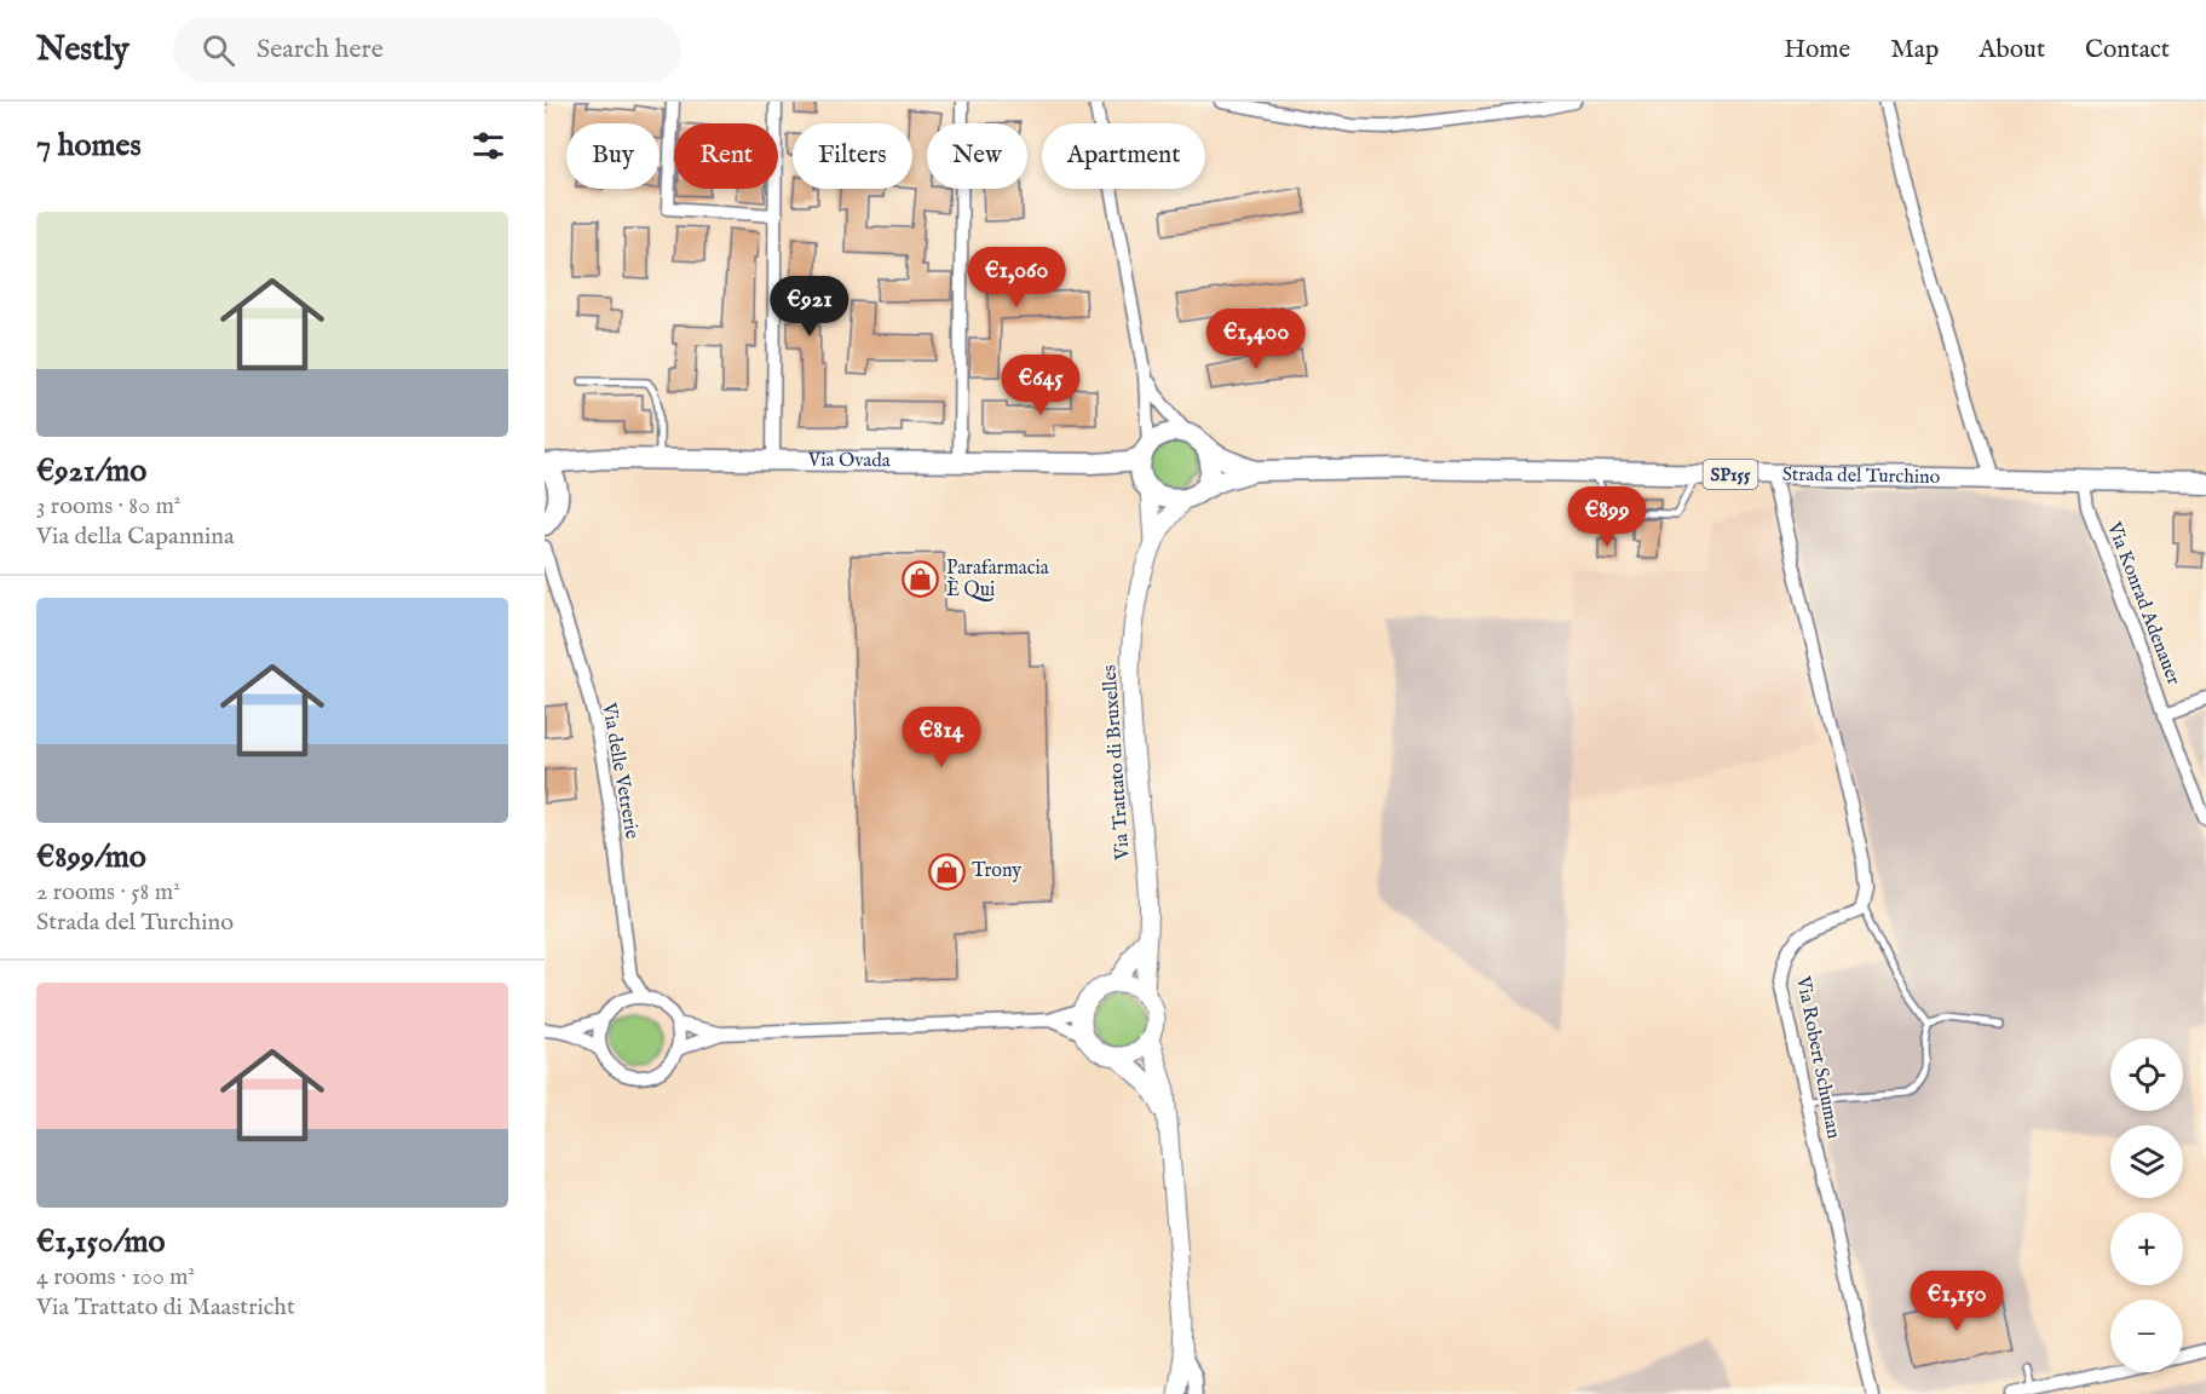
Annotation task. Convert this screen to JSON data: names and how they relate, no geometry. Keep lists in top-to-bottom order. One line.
{"streets":{"main road":["Via Ovada","SP155","Strada del Turchino","Via Trattato di Bruxelles"],"street":["Via Konrad Adenauer","Via delle Vetrerie","Via Robert Schuman"]},"crossings":[["Via Ovada","Strada del Turchino"],["Via Ovada","Via Trattato di Bruxelles"],["Strada del Turchino","Via Konrad Adenauer"],["Strada del Turchino","Via Trattato di Bruxelles"]],"places":{"shop":["Parafarmacia È Qui","Trony"]},"page":{"header":"Nestly","search":"Search here","nav":["Home","Map","About","Contact"],"heading":"7 homes","chip":["Buy","Rent","Filters","New","Apartment"],"list":[{"name":"€921/mo","note":"3 rooms · 80 m² · Via della Capannina"},{"name":"€899/mo","note":"2 rooms · 58 m² · Strada del Turchino"},{"name":"€1,150/mo","note":"4 rooms · 100 m² · Via Trattato di Maastricht"}],"price":["€1,060","€921","€1,400","€645","€899","€814","€1,150"],"map_buttons":["+","−"]}}
